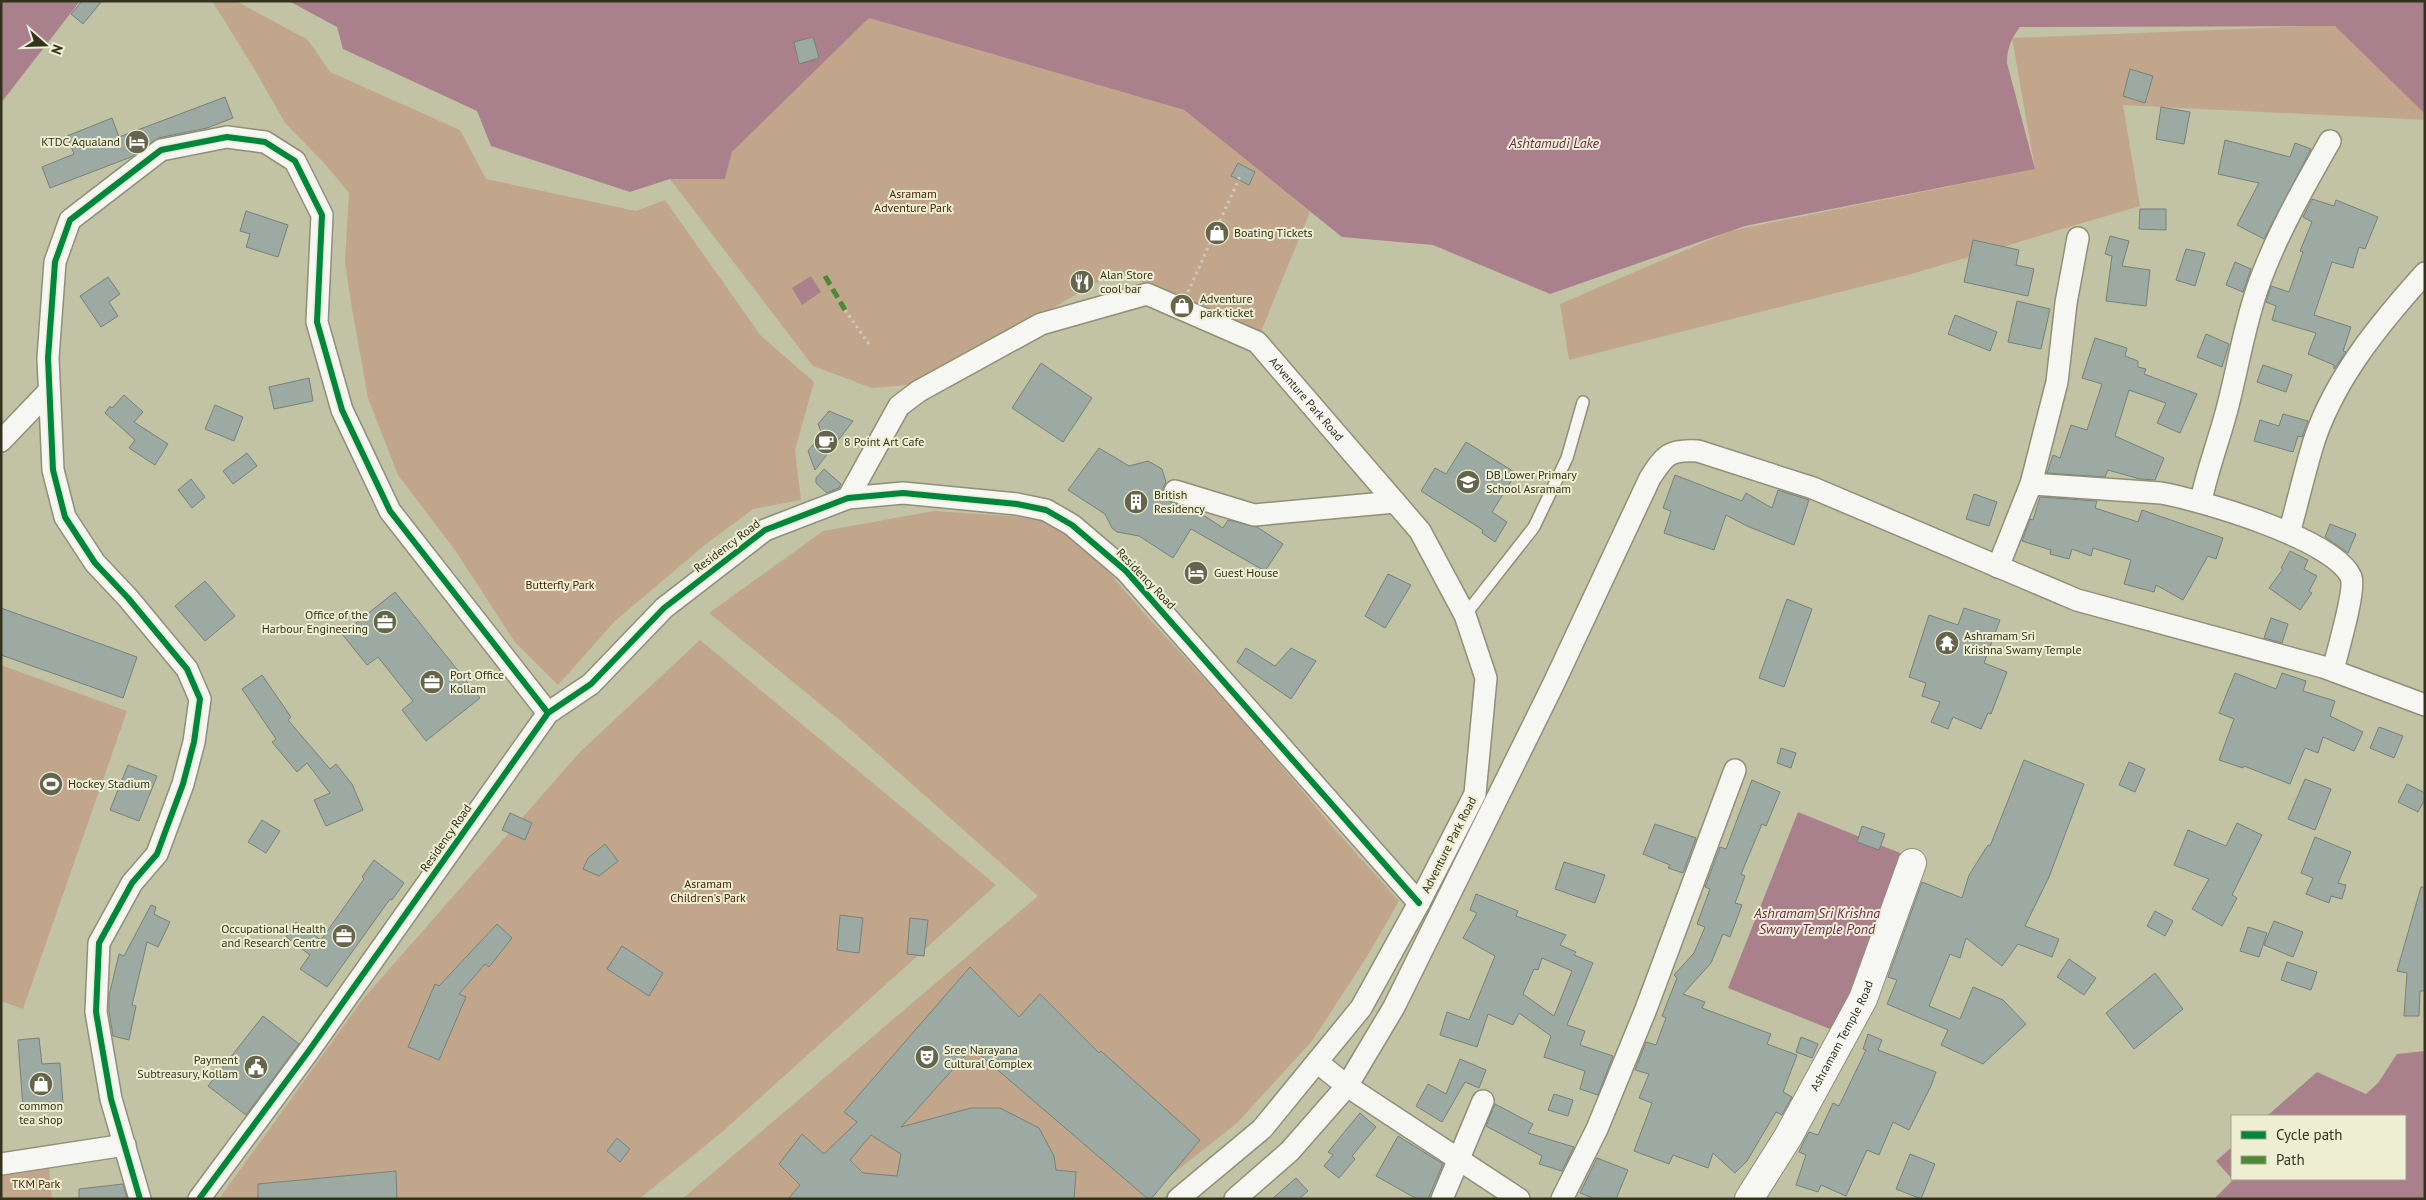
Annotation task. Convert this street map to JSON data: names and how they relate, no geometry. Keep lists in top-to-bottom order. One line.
{"streets":{"street":["Adventure Park Road","Residency Road","Ashramam Temple Road"]},"crossings":[["Adventure Park Road","Residency Road"]],"water":["Ashtamudi Lake","Ashramam Sri Krishna Swamy Temple Pond"],"parks":["Asramam Adventure Park","Butterfly Park","Asramam Children's Park","TKM Park"],"places":{"hotel":["KTDC Aqualand","Guest House"],"shop":["Boating Tickets","Adventure park ticket","common tea shop"],"restaurant":["Alan Store cool bar"],"cafe":["8 Point Art Cafe"],"school or university":["DB Lower Primary School Asramam"],"building":["British Residency"],"office":["Office of the Harbour Engineering","Port Office Kollam","Occupational Health and Research Centre"],"temple":["Ashramam Sri Krishna Swamy Temple"],"sports":["Hockey Stadium"],"theatre":["Sree Narayana Cultural Complex"],"public building":["Payment Subtreasury, Kollam"]},"legend":["Cycle path","Path"],"north":"right"}
